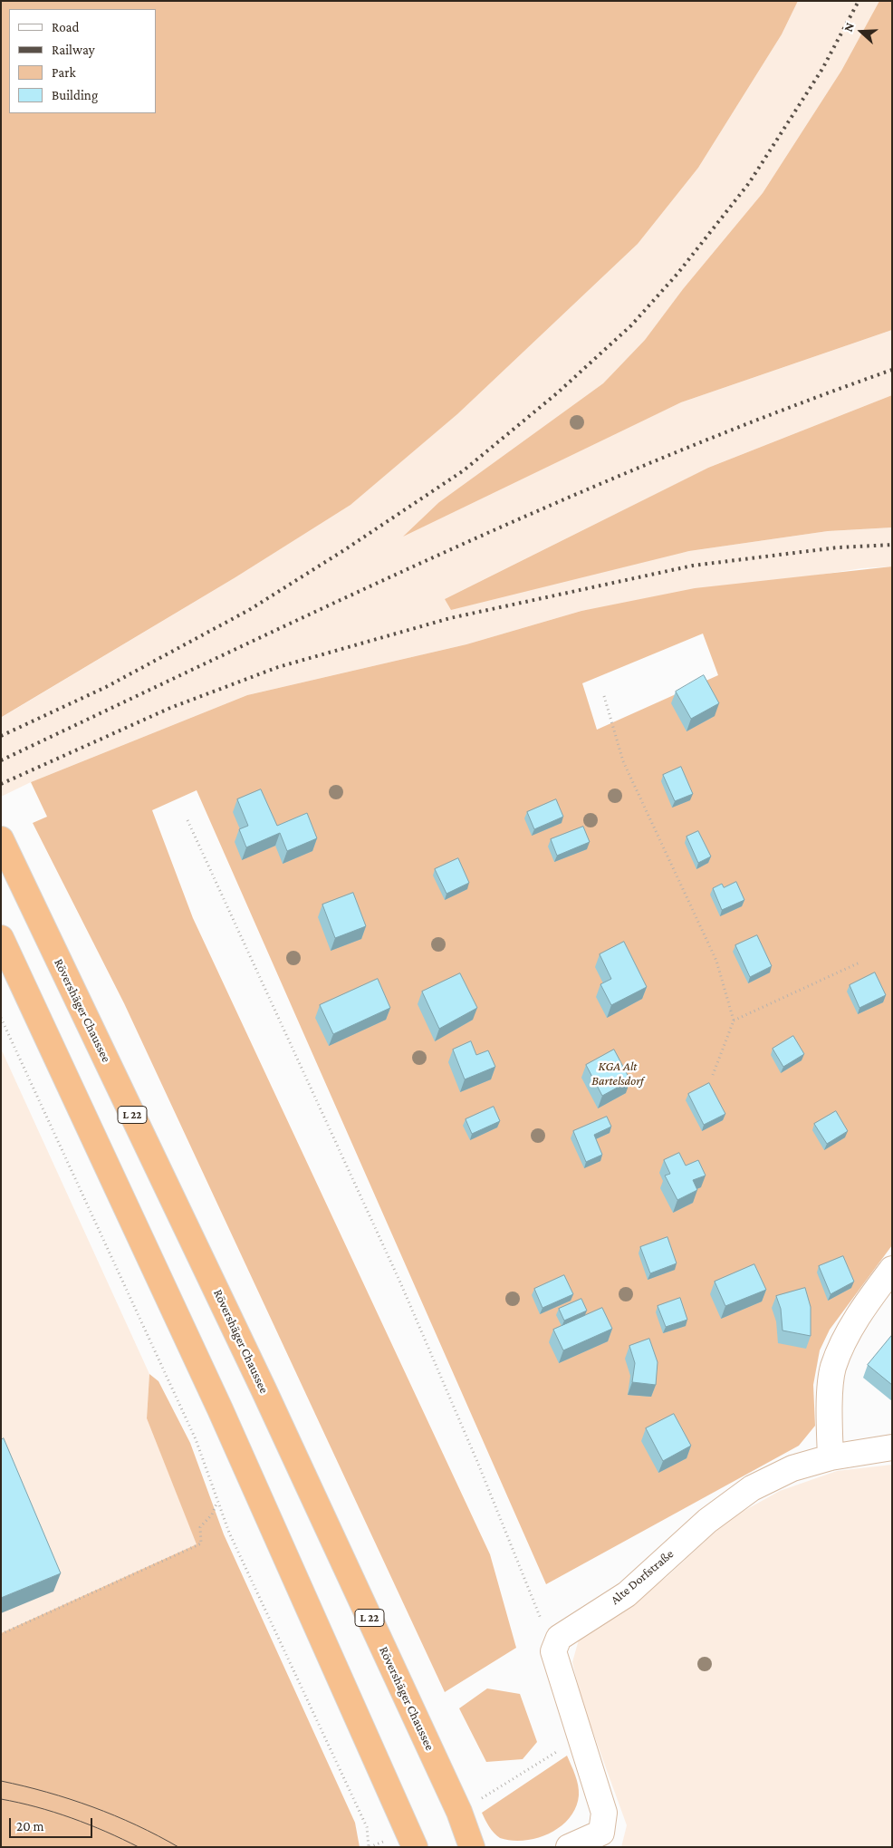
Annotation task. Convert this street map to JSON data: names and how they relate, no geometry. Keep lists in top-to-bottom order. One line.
{"streets":{"highway":["Rövershäger Chaussee","L 22"],"street":["Alte Dorfstraße"]},"parks":["KGA Alt Bartelsdorf"],"legend":["Road","Railway","Park","Building"],"scale_bar":"20 m","north":"left"}
